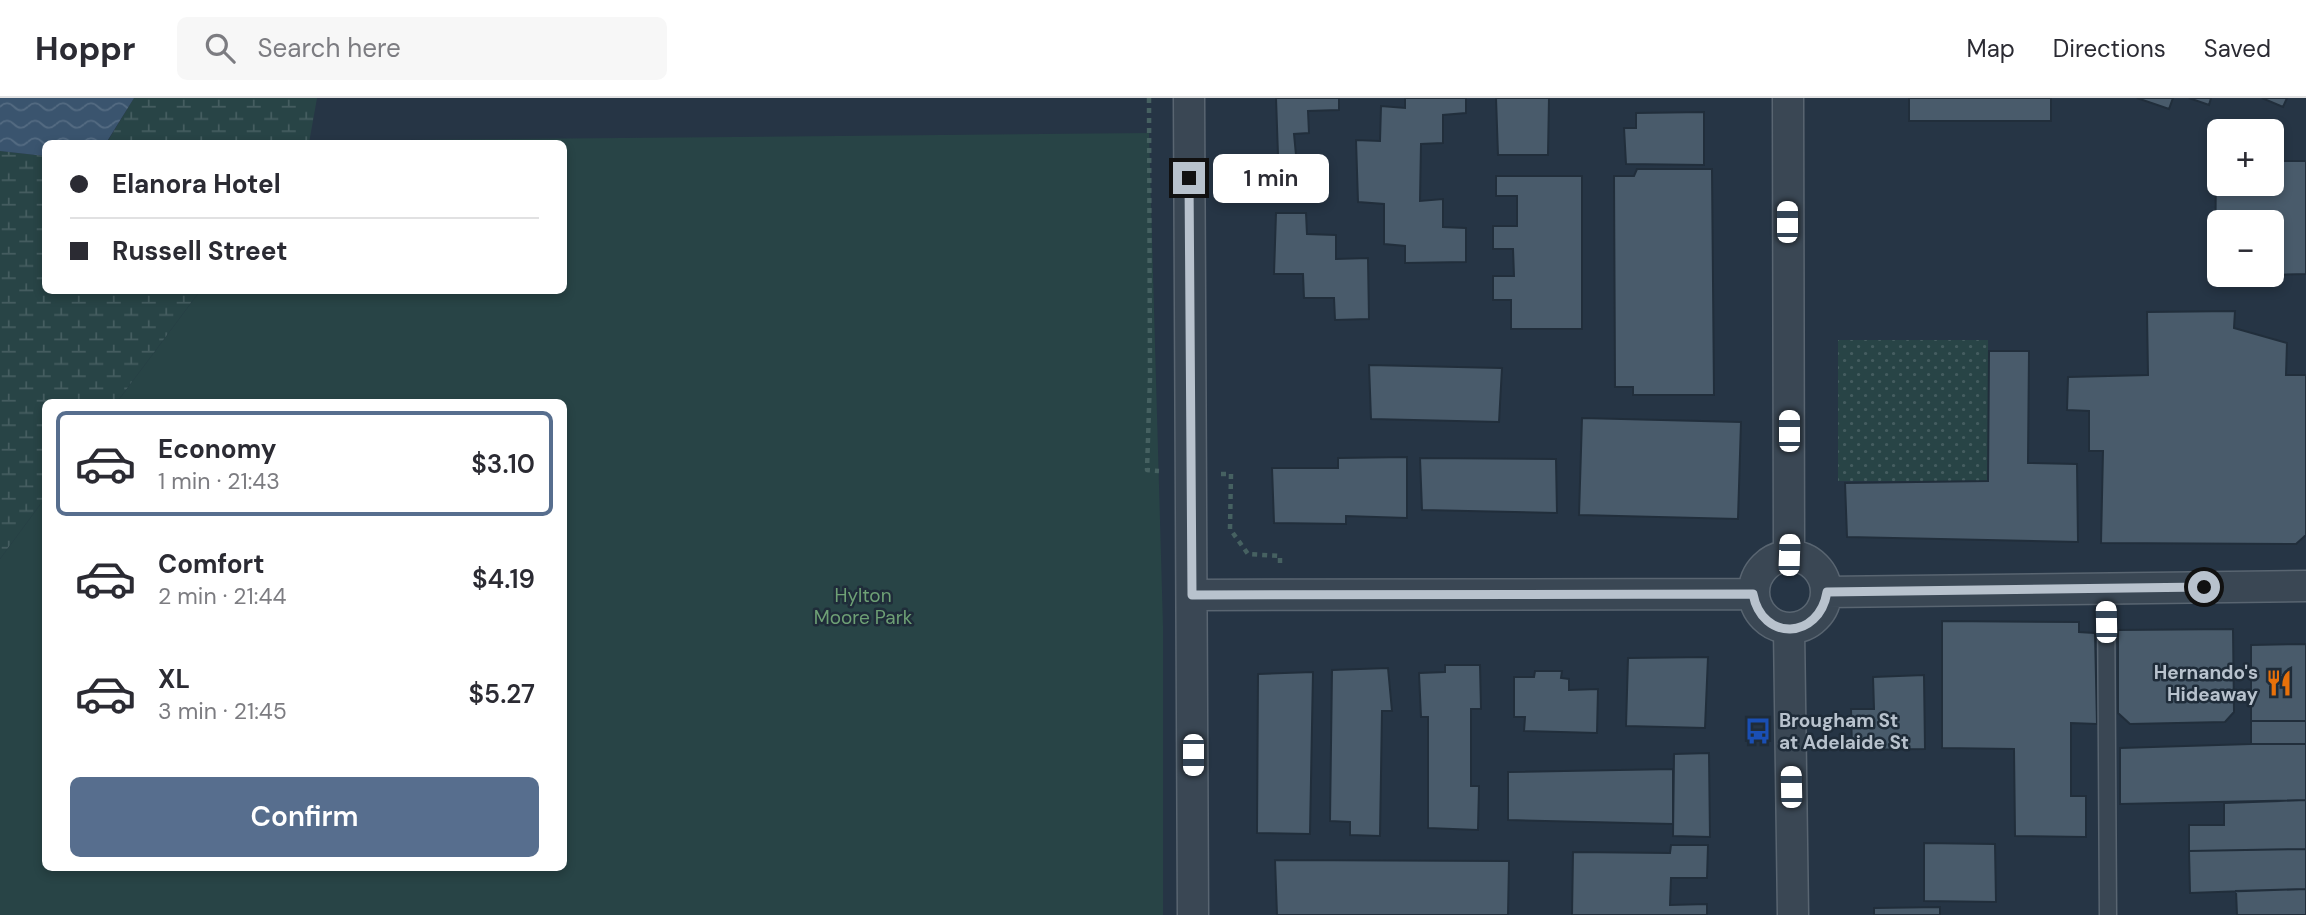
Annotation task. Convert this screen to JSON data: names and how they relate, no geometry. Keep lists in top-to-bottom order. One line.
{"parks":["Hylton Moore Park"],"places":{"restaurant":["Hernando's Hideaway"],"bus stop":["Brougham St at Adelaide St"]},"page":{"header":"Hoppr","search":"Search here","nav":["Map","Directions","Saved"],"map_buttons":["+","−"],"banner":["Elanora Hotel","Russell Street"],"bubble":"1 min","list":[{"name":"Economy","note":"1 min · 21:43","value":"$3.10"},{"name":"Comfort","note":"2 min · 21:44","value":"$4.19"},{"name":"XL","note":"3 min · 21:45","value":"$5.27"}],"buttons":"Confirm"}}
